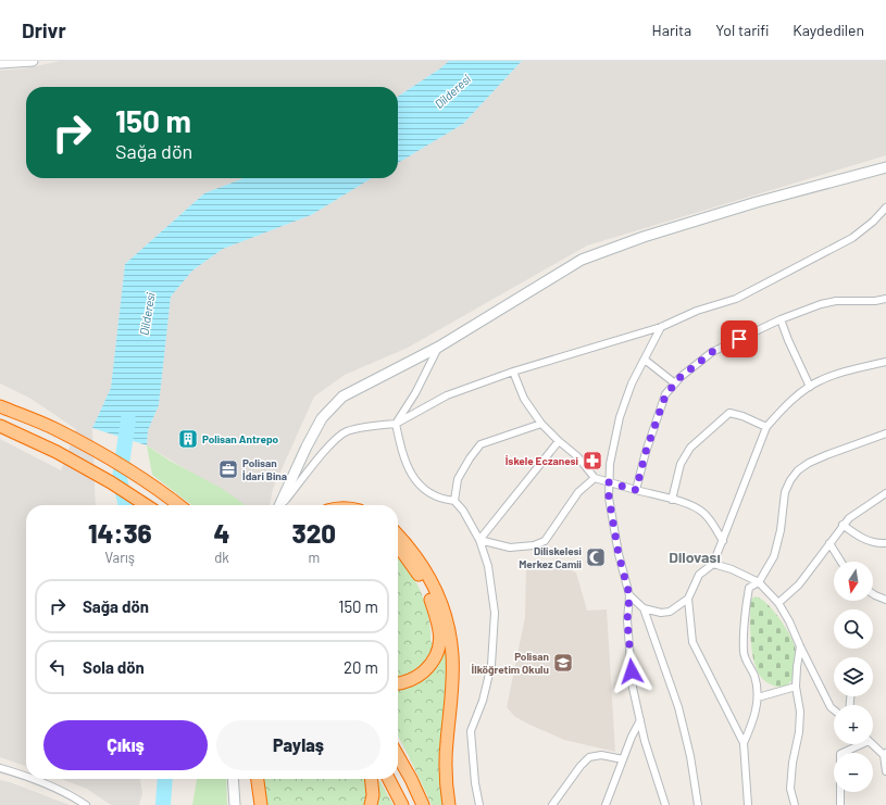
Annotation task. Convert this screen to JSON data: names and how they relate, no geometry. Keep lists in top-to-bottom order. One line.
{"districts":["Dilovası"],"water":["Dilderesi"],"places":{"building":["Polisan Antrepo"],"pharmacy":["İskele Eczanesi"],"office":["Polisan İdari Bina"],"mosque":["Diliskelesi Merkez Camii"],"school or university":["Polisan İlköğretim Okulu"]},"north":"bottom","page":{"header":"Drivr","nav":["Harita","Yol tarifi","Kaydedilen"],"turn":["150 m","Sağa dön"],"eta":["14:36","Varış","4","dk","320","m"],"map_buttons":["+","−"],"list":[{"name":"Sağa dön","value":"150 m"},{"name":"Sola dön","value":"20 m"}],"buttons":["Çıkış","Paylaş"]}}
